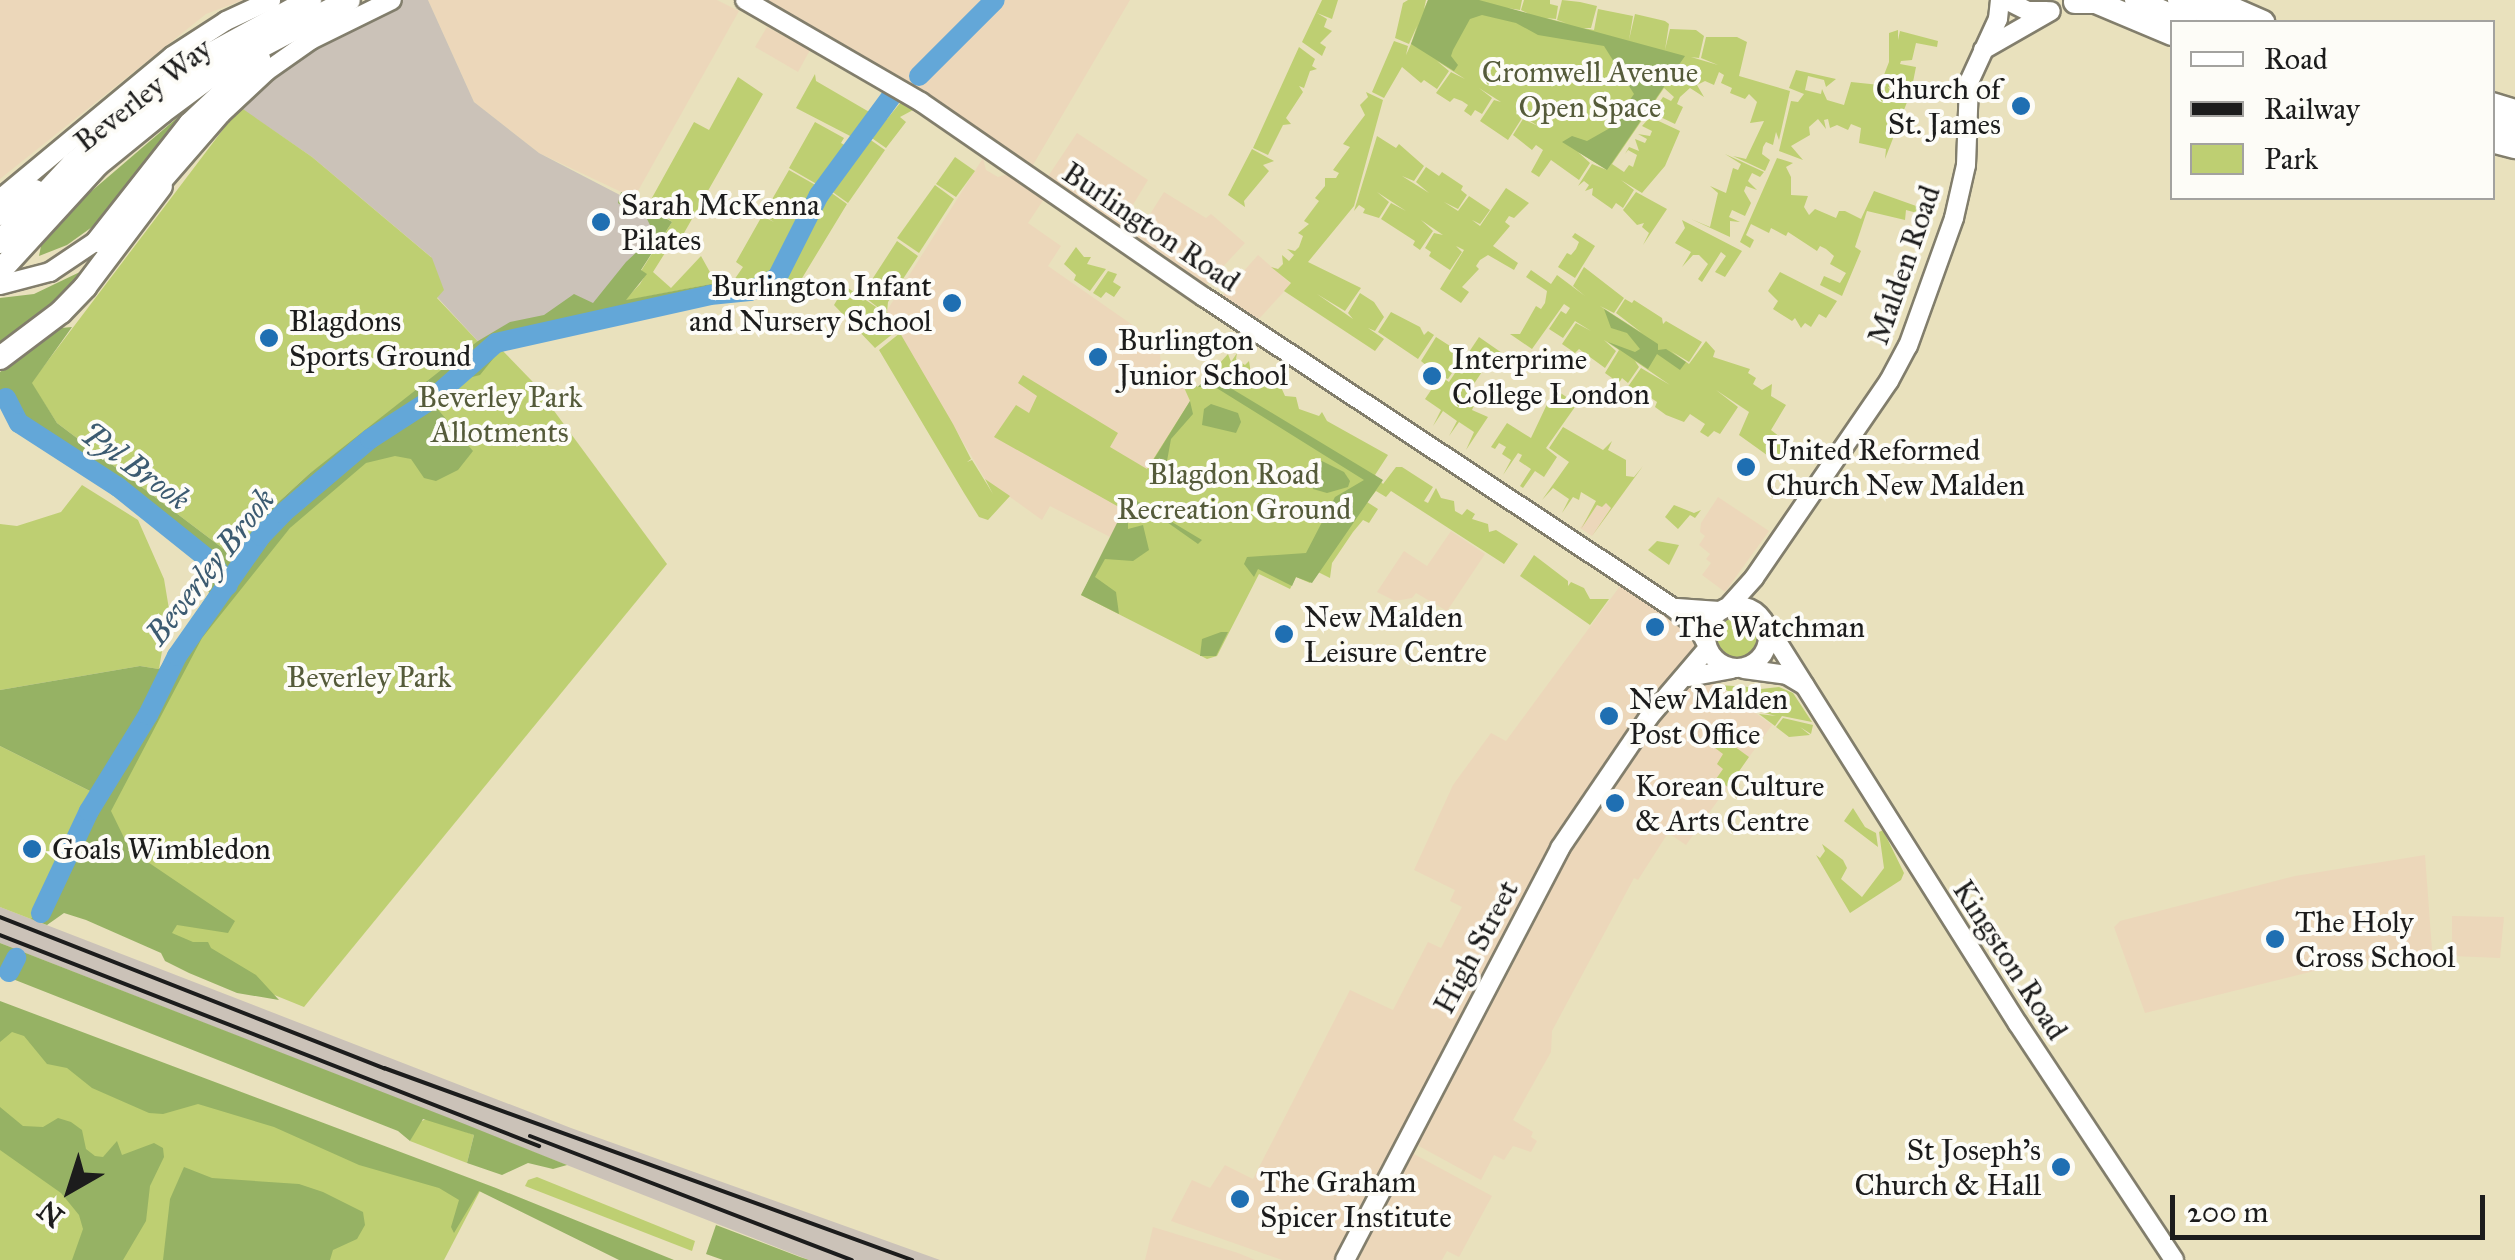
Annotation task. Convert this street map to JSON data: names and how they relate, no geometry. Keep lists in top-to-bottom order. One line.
{"streets":{"highway":["Beverley Way"],"main road":["Burlington Road","Malden Road","High Street","Kingston Road"]},"crossings":[["Burlington Road","Malden Road"],["Burlington Road","High Street"],["Burlington Road","Kingston Road"],["Malden Road","High Street"],["Malden Road","Kingston Road"],["High Street","Kingston Road"]],"water":["Pyl Brook","Beverley Brook"],"parks":["Cromwell Avenue Open Space","Beverley Park Allotments","Blagdon Road Recreation Ground","Beverley Park"],"places":["Church of St. James","Sarah McKenna Pilates","Burlington Infant and Nursery School","Blagdons Sports Ground","Burlington Junior School","Interprime College London","United Reformed Church New Malden","The Watchman","New Malden Leisure Centre","New Malden Post Office","Korean Culture & Arts Centre","Goals Wimbledon","The Holy Cross School","St Joseph's Church & Hall","The Graham Spicer Institute"],"legend":["Road","Railway","Park"],"scale_bar":"200 m","north":"bottom left"}
